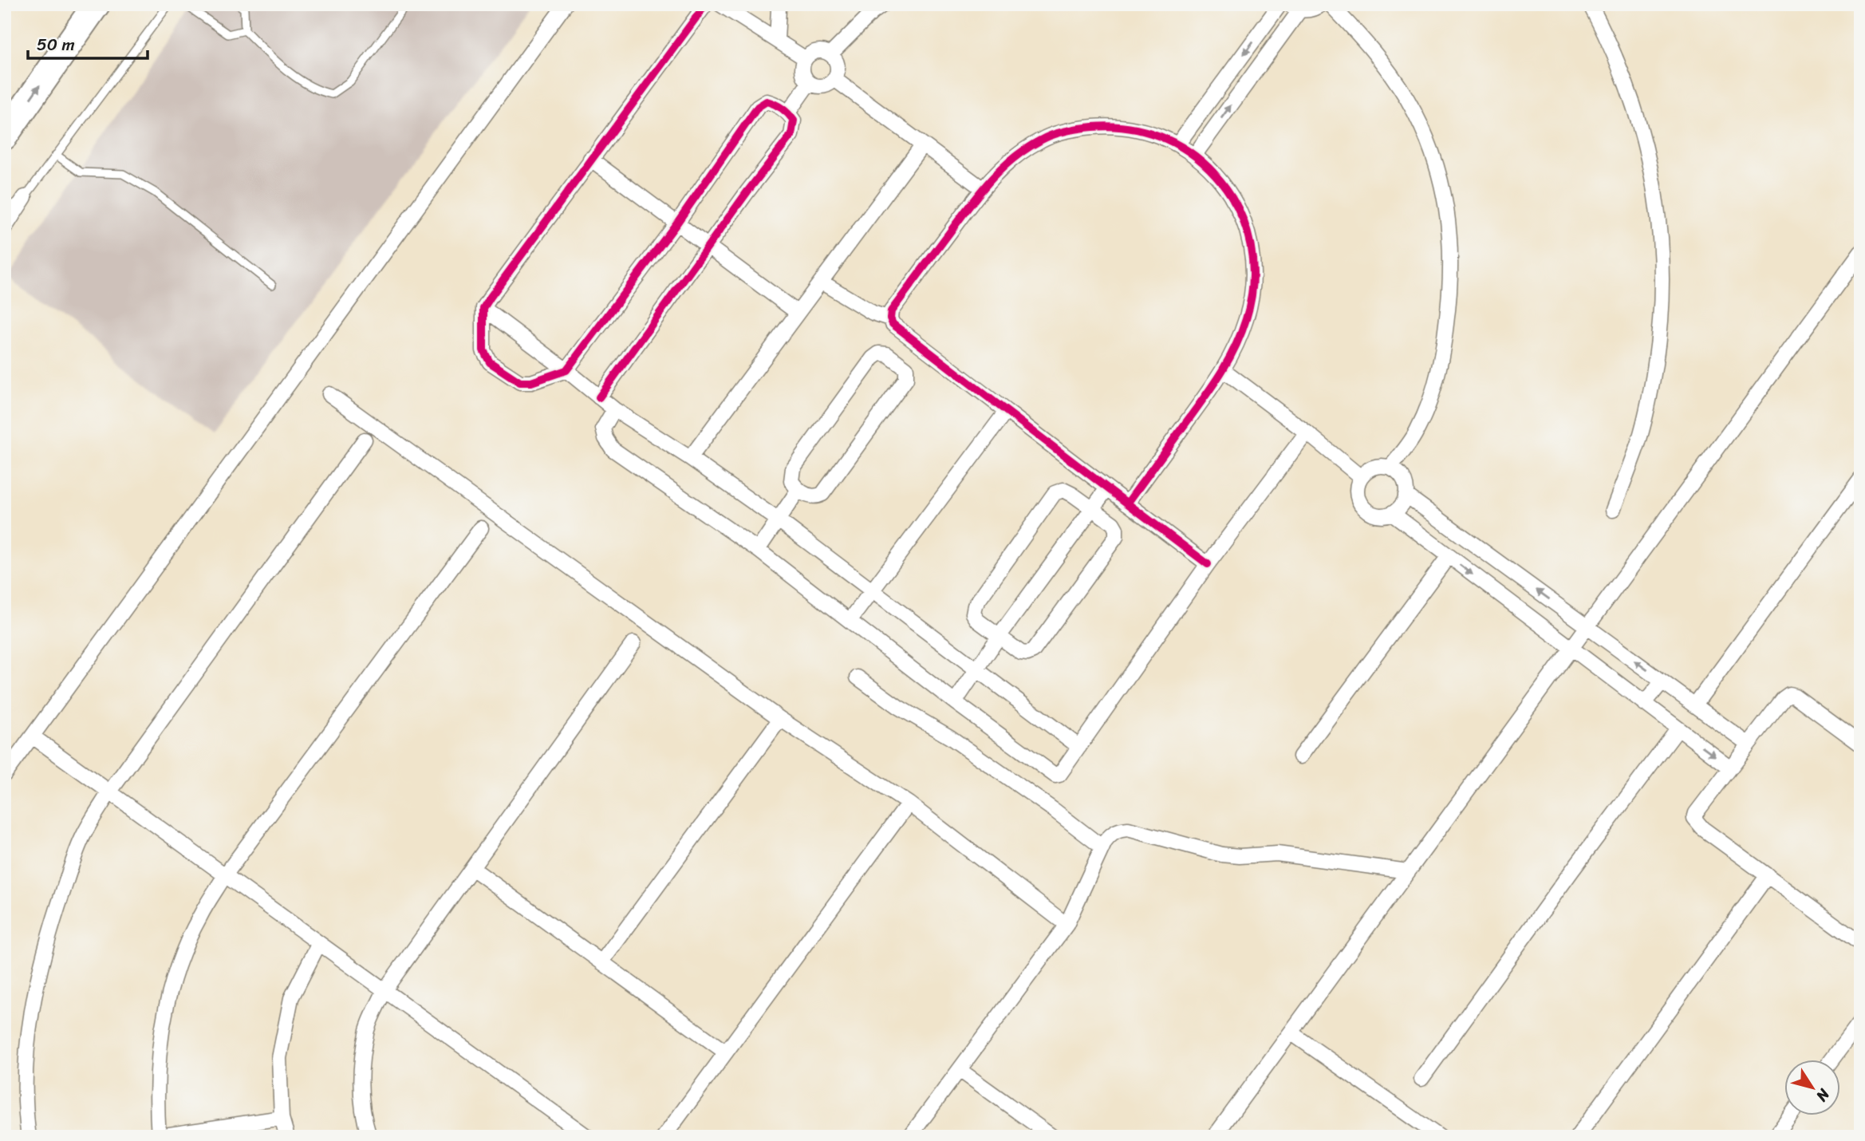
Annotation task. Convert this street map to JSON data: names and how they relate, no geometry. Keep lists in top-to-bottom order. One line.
{"scale_bar":"50 m","north":"bottom right"}
